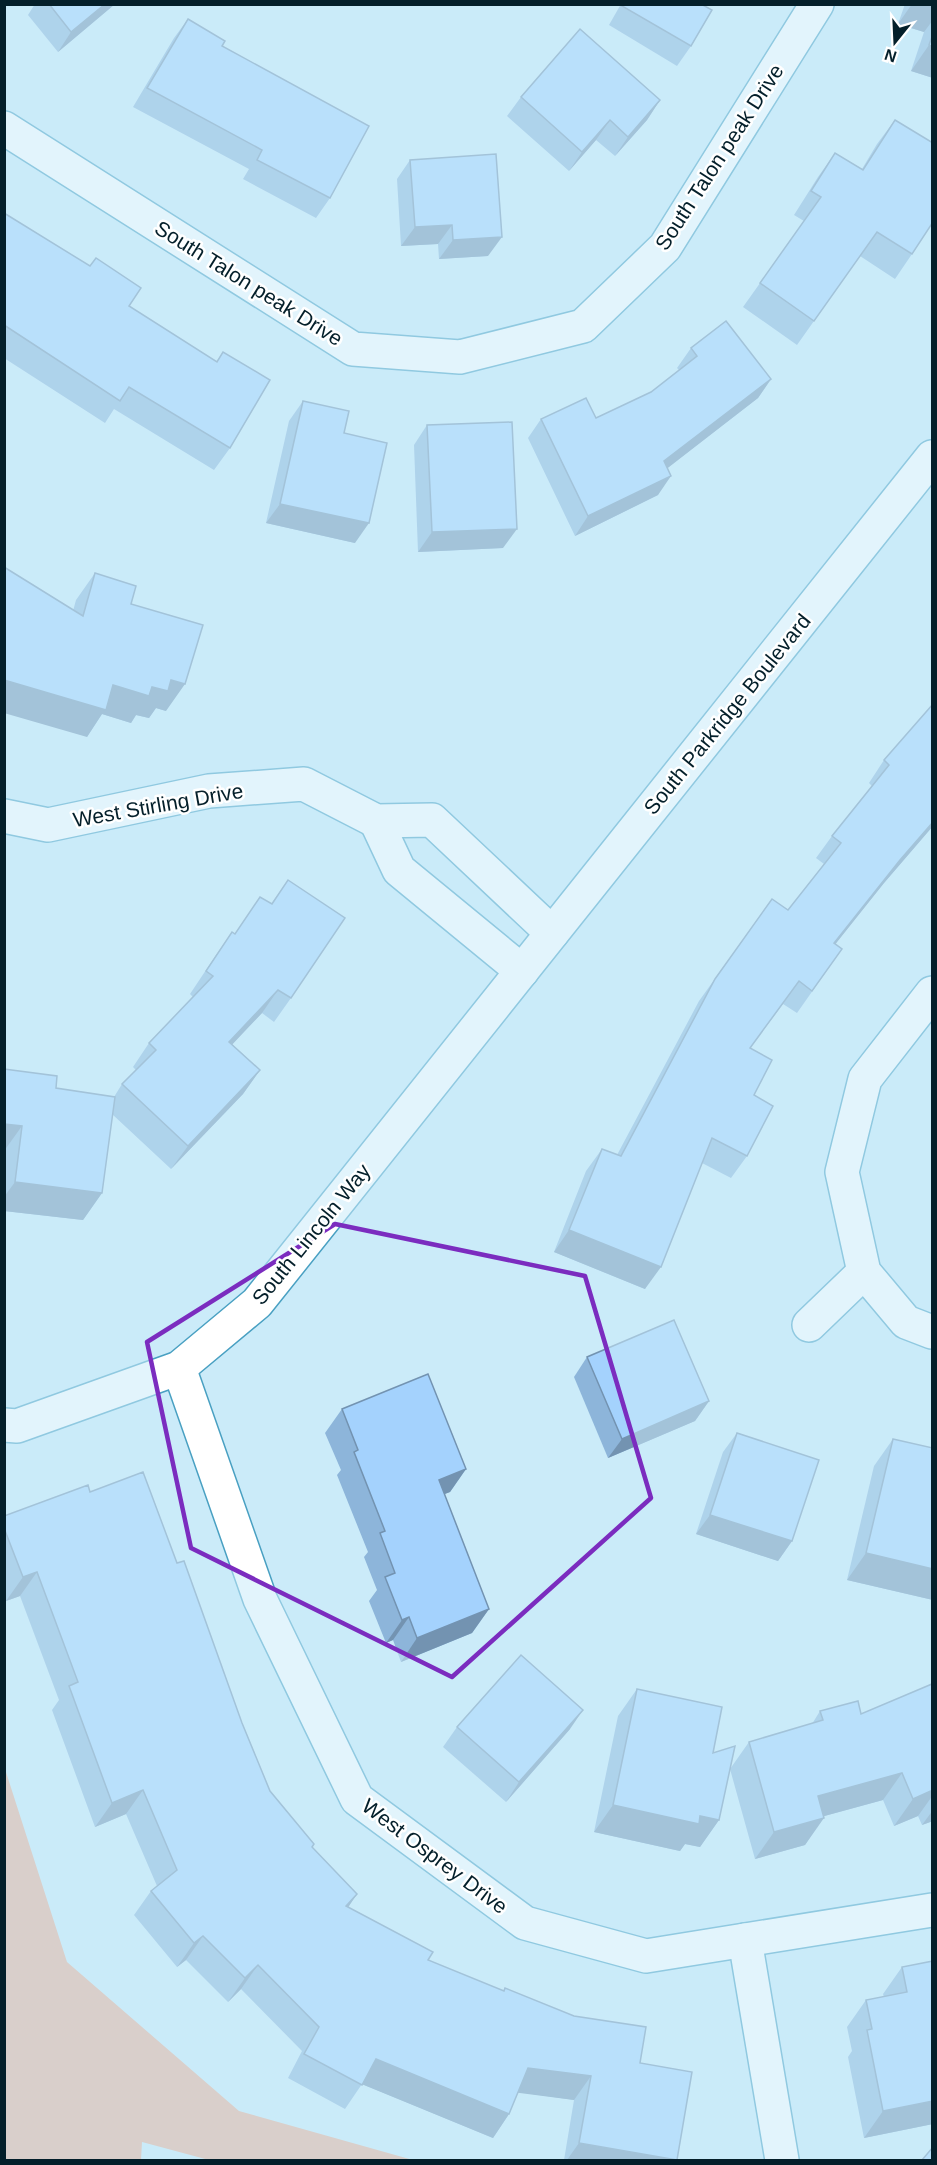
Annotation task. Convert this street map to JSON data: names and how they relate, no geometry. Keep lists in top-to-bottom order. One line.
{"streets":{"street":["South Talon peak Drive","South Parkridge Boulevard","West Stirling Drive","South Lincoln Way","West Osprey Drive"]},"crossings":[["South Parkridge Boulevard","South Lincoln Way"],["South Lincoln Way","West Osprey Drive"]],"north":"bottom"}
